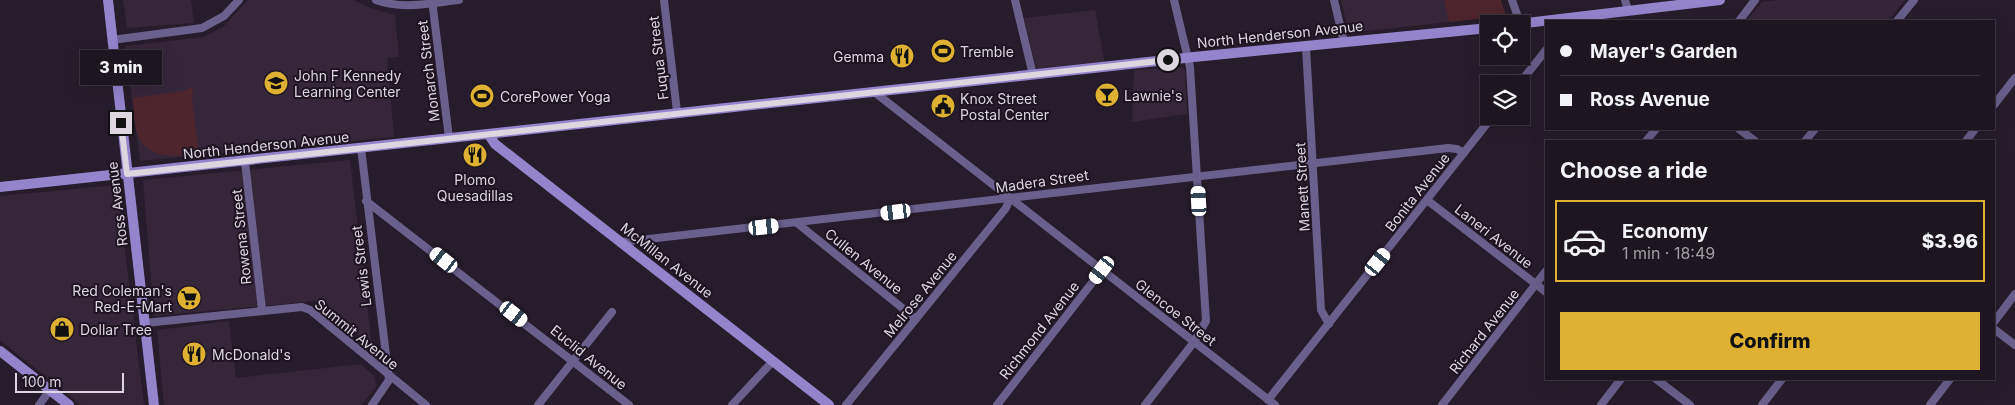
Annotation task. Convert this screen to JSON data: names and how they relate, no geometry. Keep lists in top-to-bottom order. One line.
{"streets":{"street":["North Henderson Avenue","Fuqua Street","Monarch Street","Madera Street","Manett Street","Bonita Avenue","Ross Avenue","Laneri Avenue","Rowena Street","McMillan Avenue","Cullen Avenue","Lewis Street","Melrose Avenue","Glencoe Street","Richmond Avenue","Richard Avenue","Summit Avenue","Euclid Avenue"]},"crossings":[["North Henderson Avenue","Fuqua Street"],["North Henderson Avenue","Monarch Street"],["North Henderson Avenue","Manett Street"],["North Henderson Avenue","Ross Avenue"],["North Henderson Avenue","Rowena Street"],["North Henderson Avenue","McMillan Avenue"],["North Henderson Avenue","Lewis Street"],["North Henderson Avenue","Glencoe Street"],["Madera Street","Manett Street"],["Madera Street","Bonita Avenue"],["Madera Street","McMillan Avenue"],["Madera Street","Cullen Avenue"],["Madera Street","Melrose Avenue"],["Madera Street","Glencoe Street"],["Manett Street","Bonita Avenue"],["Bonita Avenue","Laneri Avenue"],["Bonita Avenue","Glencoe Street"],["Ross Avenue","Summit Avenue"],["Laneri Avenue","Richard Avenue"],["Rowena Street","Summit Avenue"],["Cullen Avenue","Melrose Avenue"],["Lewis Street","Summit Avenue"],["Lewis Street","Euclid Avenue"],["Melrose Avenue","Glencoe Street"],["Glencoe Street","Richmond Avenue"]],"places":{"sports":["Tremble","CorePower Yoga"],"restaurant":["Gemma","Plomo Quesadillas","McDonald's"],"school or university":["John F Kennedy Learning Center"],"bar":["Lawnie's"],"public building":["Knox Street Postal Center"],"supermarket":["Red Coleman's Red-E-Mart"],"shop":["Dollar Tree"]},"scale_bar":"100 m","page":{"banner":["Mayer's Garden","Ross Avenue"],"bubble":"3 min","heading":"Choose a ride","list":[{"name":"Economy","note":"1 min · 18:49","value":"$3.96"}],"buttons":"Confirm","scale":"100 m"}}
